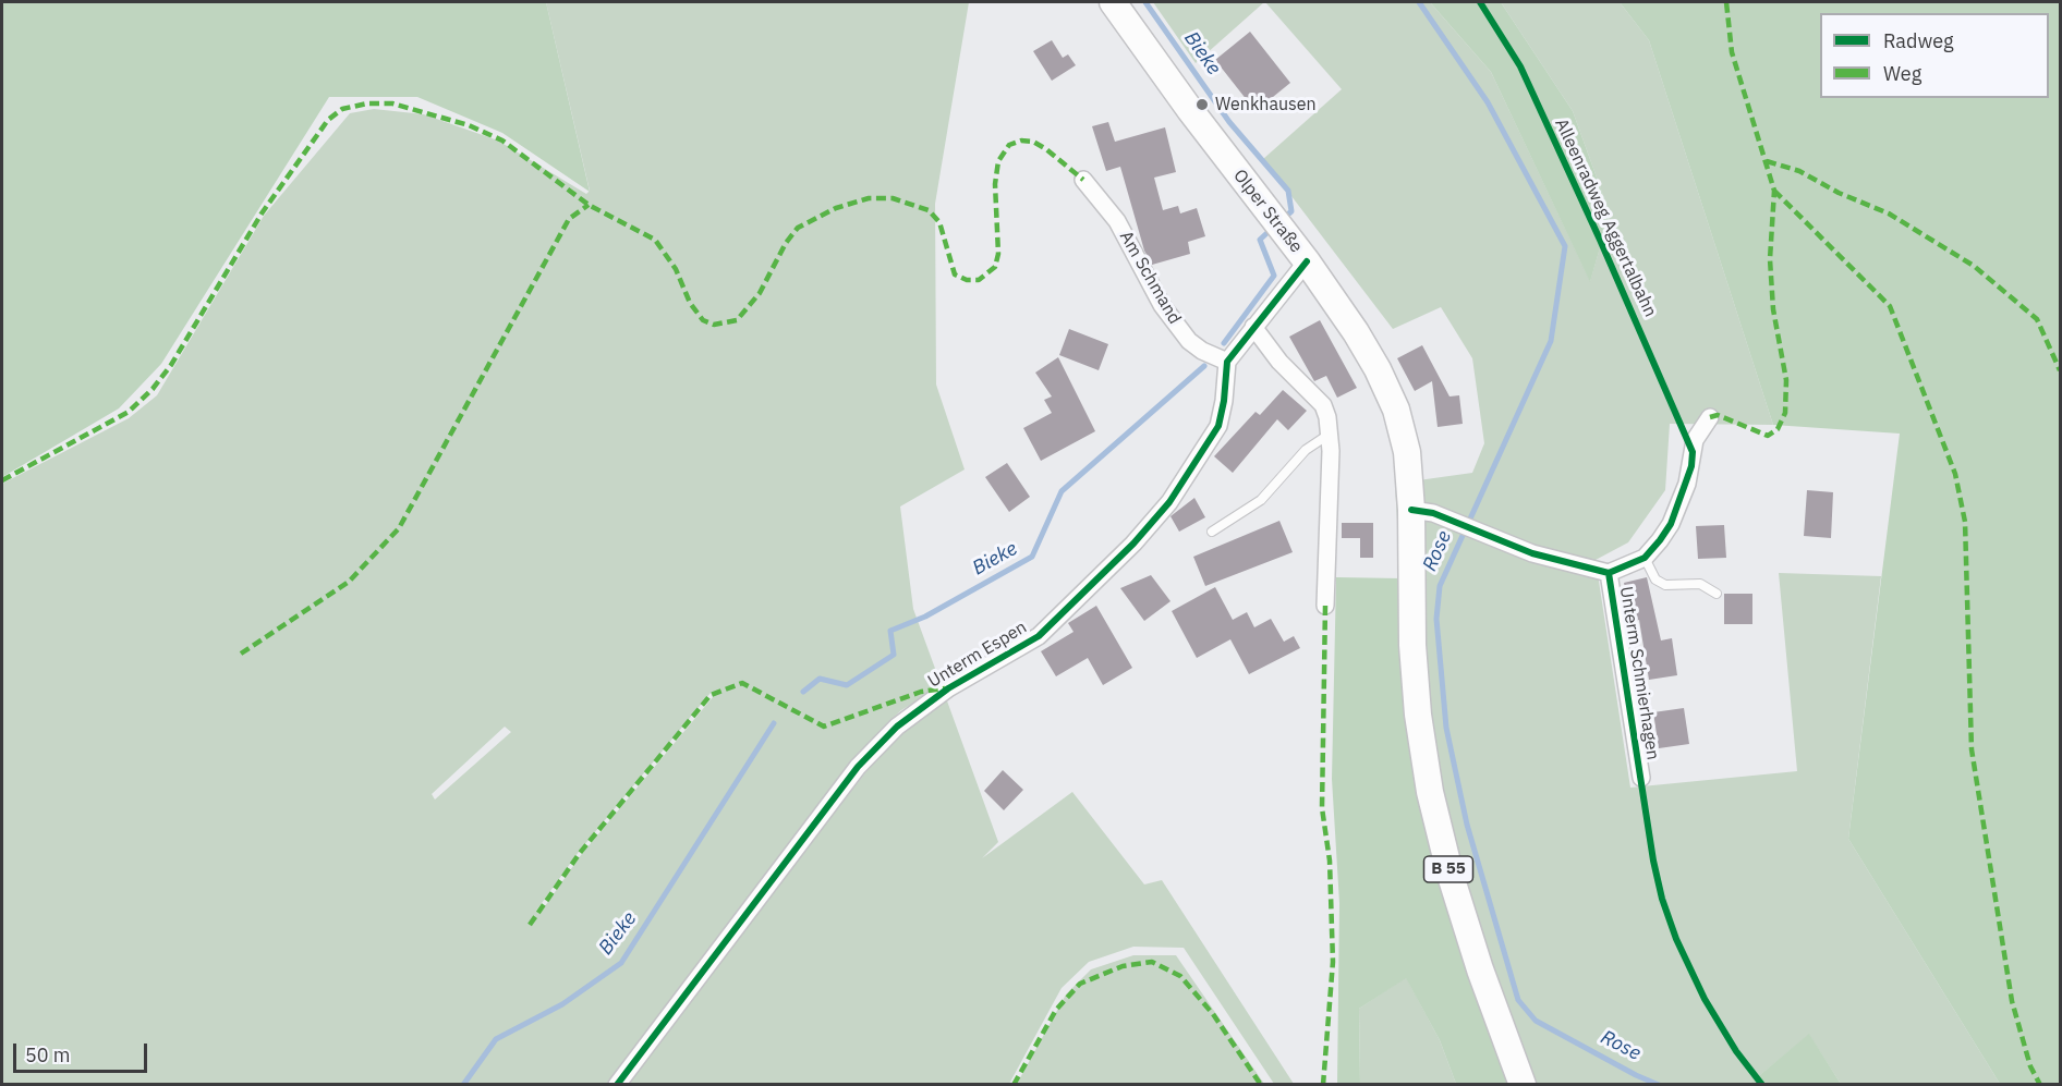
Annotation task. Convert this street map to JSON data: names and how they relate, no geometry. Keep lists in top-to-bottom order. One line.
{"streets":{"main road":["Olper Straße","B 55"],"street":["Am Schmand","Unterm Espen","Unterm Schmierhagen"],"cycle path":["Alleenradweg Aggertalbahn"]},"crossings":[["Olper Straße","Unterm Schmierhagen"],["Olper Straße","B 55"],["Am Schmand","Unterm Espen"],["Unterm Schmierhagen","B 55"]],"water":["Bieke","Rose"],"places":["Wenkhausen"],"legend":["Radweg","Weg"],"scale_bar":"50 m"}
